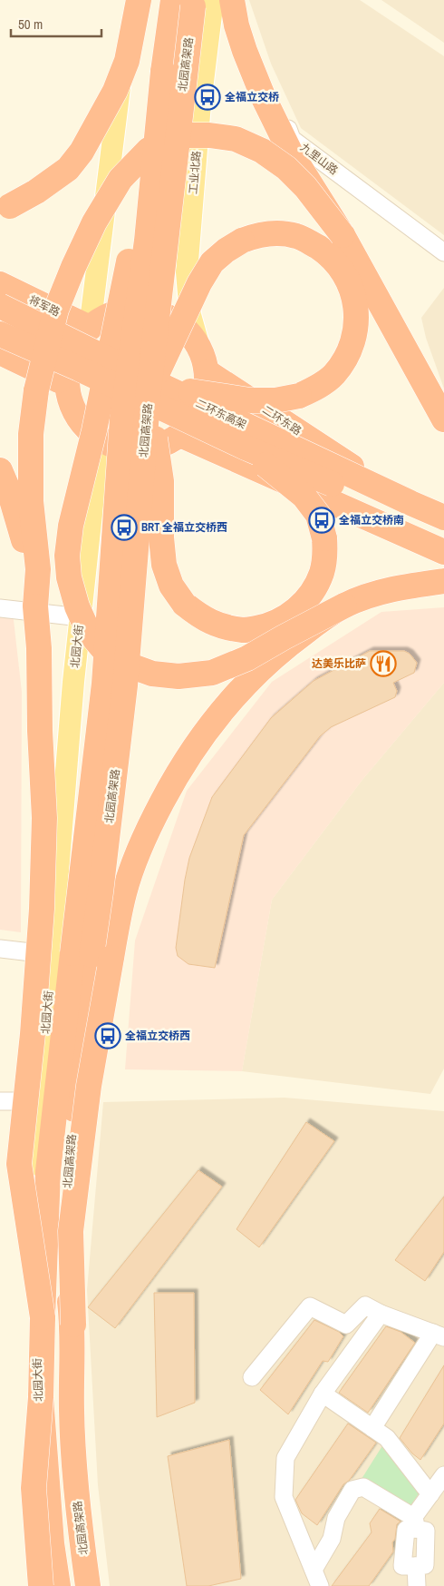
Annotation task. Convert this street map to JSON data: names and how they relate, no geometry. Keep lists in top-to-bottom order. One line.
{"streets":{"highway":["北园高架路","将军路","二环东高架","二环东路"],"main road":["工业北路","北园大街"],"street":["九里山路"]},"crossings":[["北园高架路","工业北路"],["北园高架路","二环东高架"],["工业北路","将军路"],["工业北路","二环东路"],["工业北路","北园大街"],["将军路","二环东路"],["将军路","北园大街"],["二环东路","北园大街"]],"places":{"bus stop":["全福立交桥","全福立交桥南","BRT 全福立交桥西","全福立交桥西"],"restaurant":["达美乐比萨"]},"scale_bar":"50 m"}
